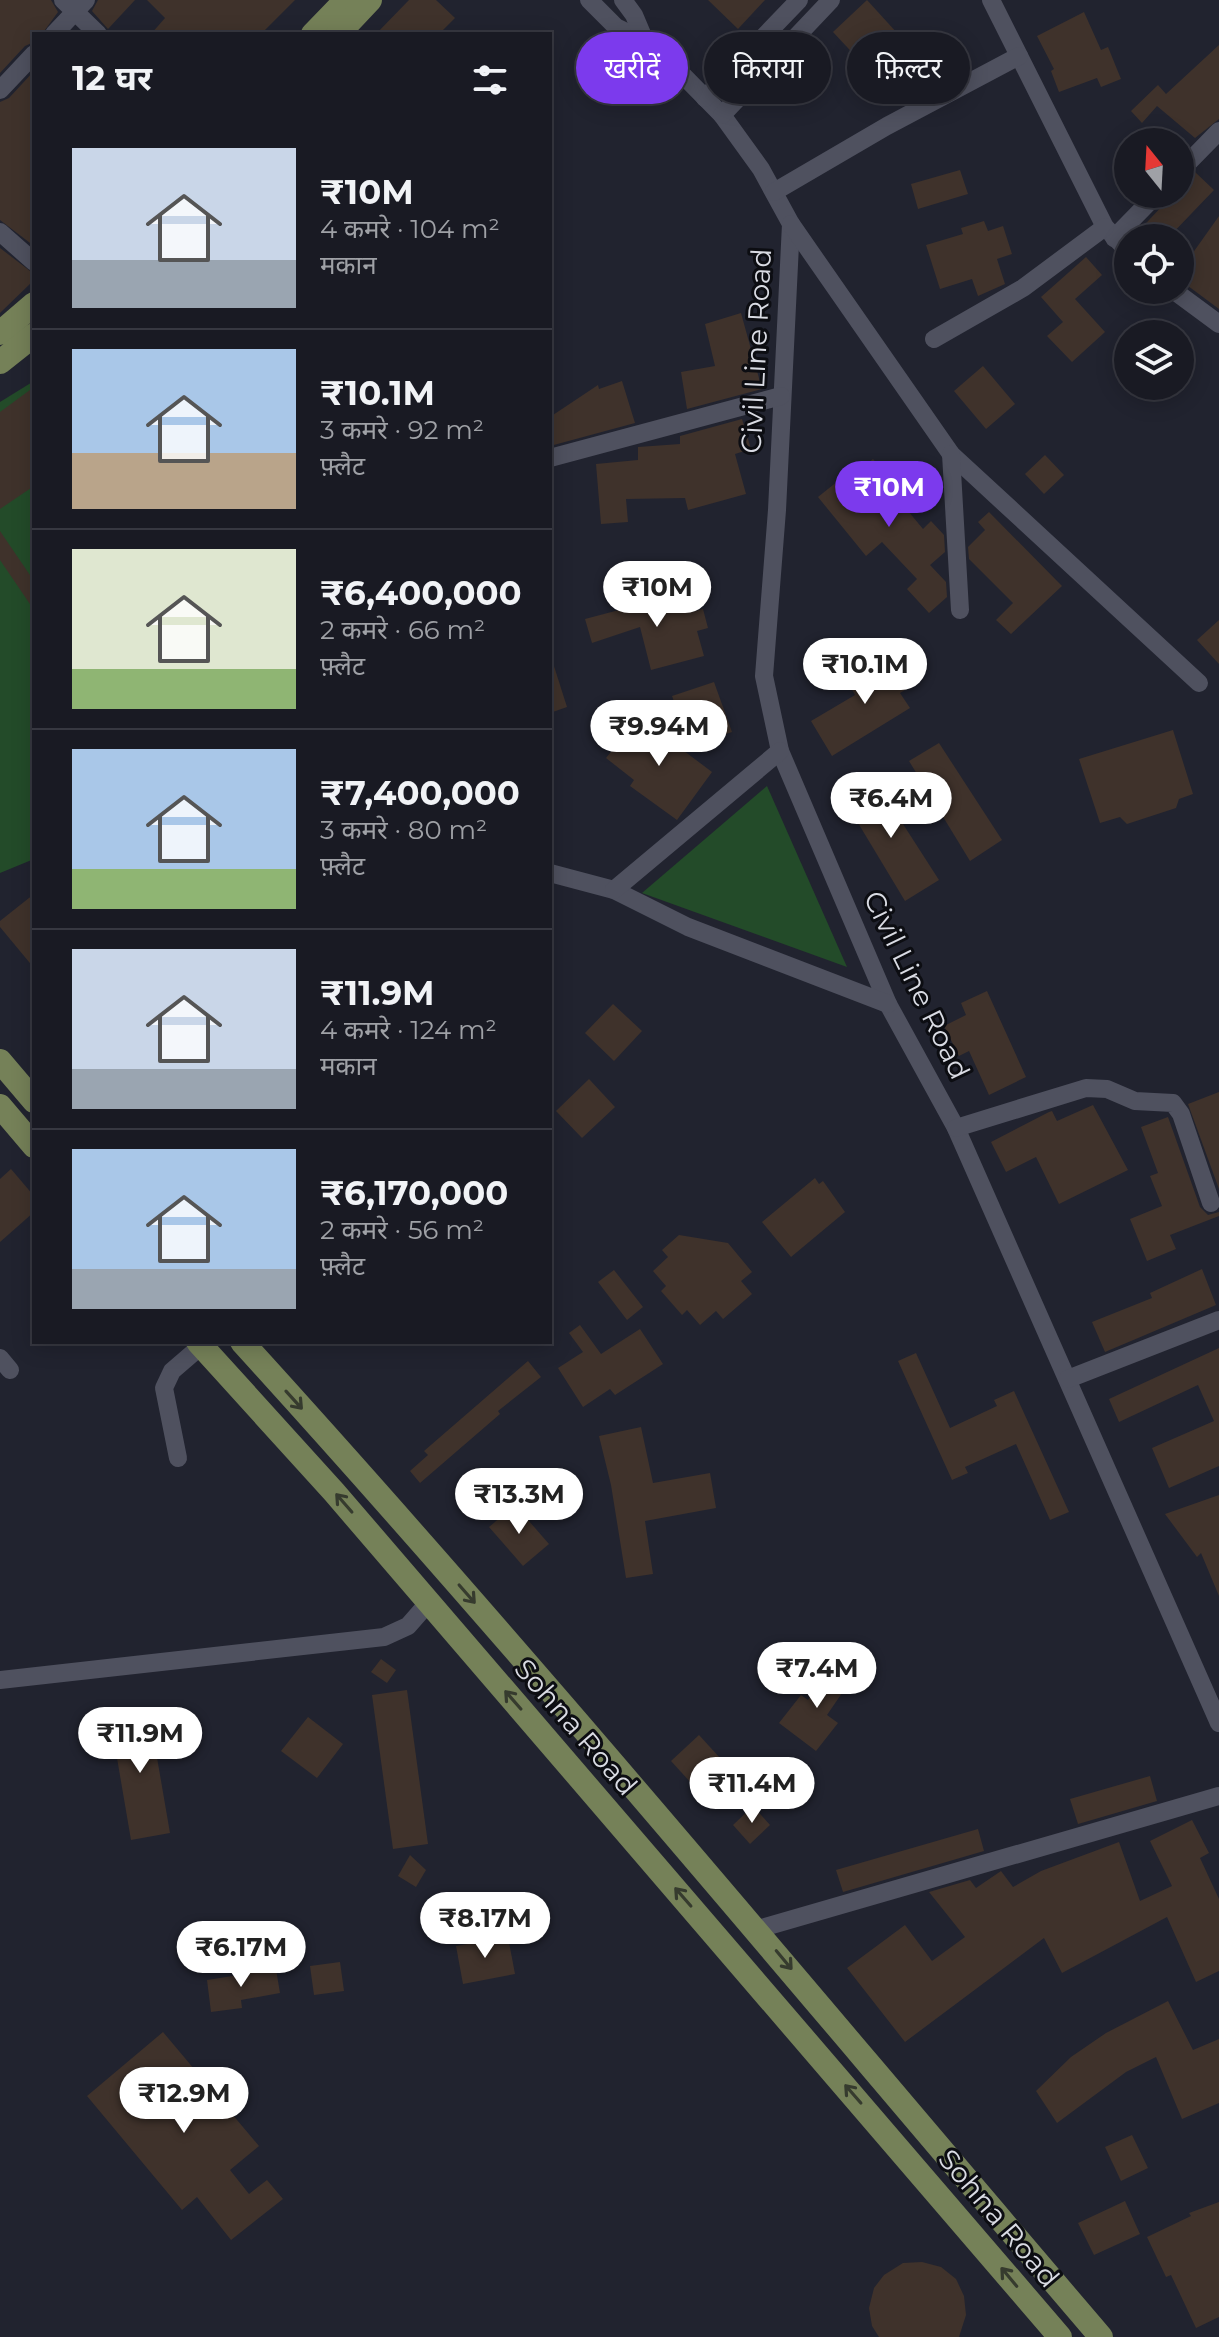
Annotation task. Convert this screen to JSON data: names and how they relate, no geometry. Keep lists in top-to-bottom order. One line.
{"streets":{"main road":["Sohna Road"],"street":["Civil Line Road"]},"north":"top","page":{"chip":["खरीदें","किराया","फ़िल्टर"],"heading":"12 घर","list":[{"name":"₹10M","note":"4 कमरे · 104 m² · मकान"},{"name":"₹10.1M","note":"3 कमरे · 92 m² · फ़्लैट"},{"name":"₹6,400,000","note":"2 कमरे · 66 m² · फ़्लैट"},{"name":"₹7,400,000","note":"3 कमरे · 80 m² · फ़्लैट"},{"name":"₹11.9M","note":"4 कमरे · 124 m² · मकान"},{"name":"₹6,170,000","note":"2 कमरे · 56 m² · फ़्लैट"}],"price":["₹10M","₹10M","₹10.1M","₹9.94M","₹6.4M","₹13.3M","₹7.4M","₹11.9M","₹11.4M","₹8.17M","₹6.17M","₹12.9M"]}}
